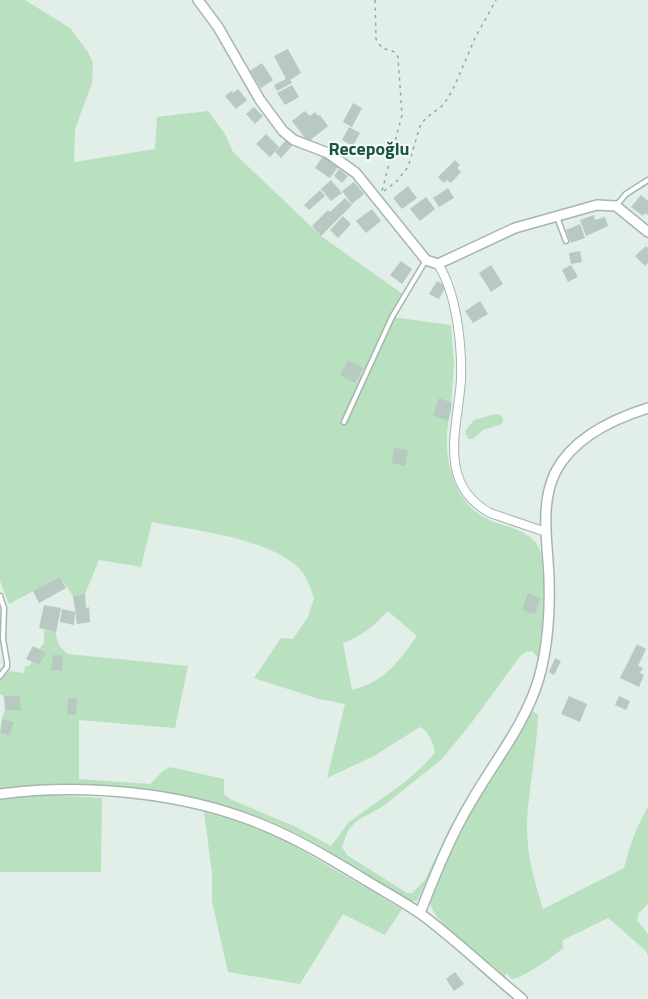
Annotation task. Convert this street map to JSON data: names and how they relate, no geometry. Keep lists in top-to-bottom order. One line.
{"districts":["Recepoğlu"]}
